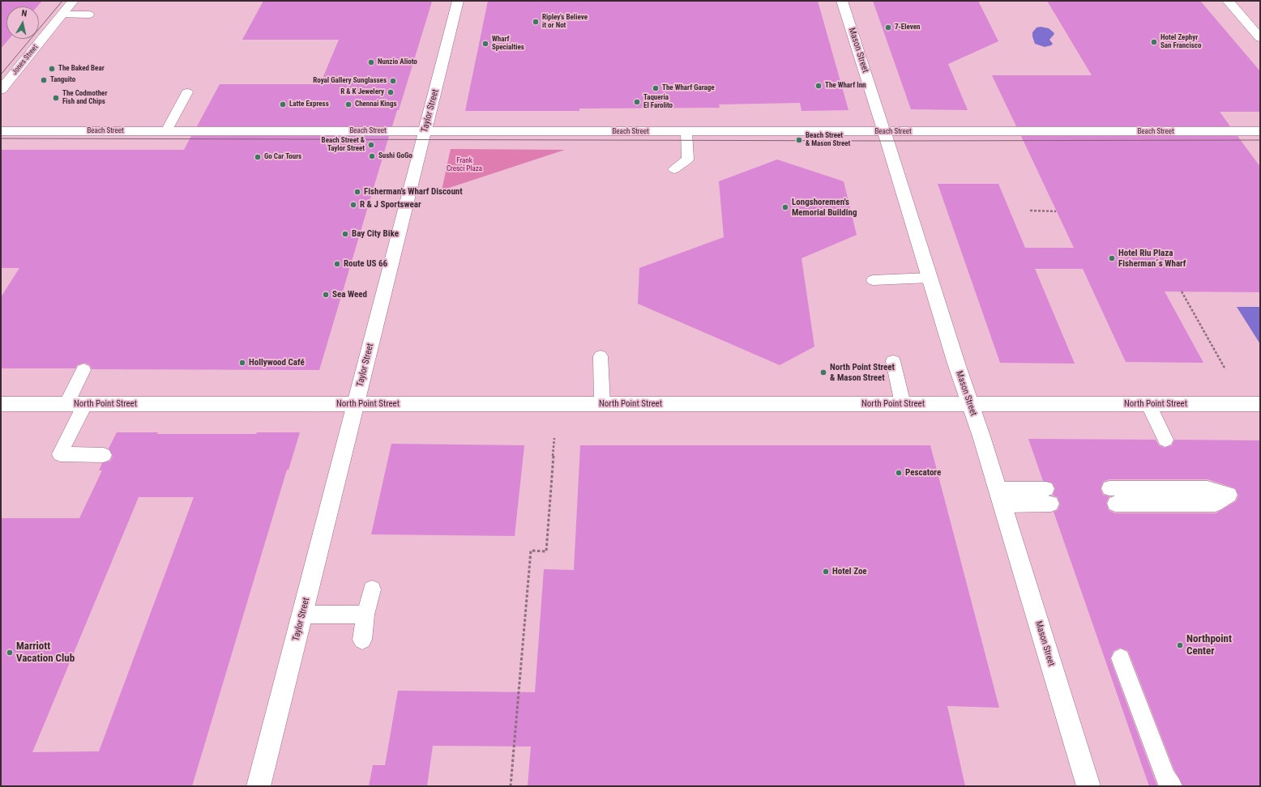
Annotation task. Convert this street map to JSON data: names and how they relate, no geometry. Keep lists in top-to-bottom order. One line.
{"streets":{"street":["Mason Street","Jones Street","Taylor Street","Beach Street","North Point Street"]},"crossings":[["Mason Street","Beach Street"],["Mason Street","North Point Street"],["Taylor Street","Beach Street"],["Taylor Street","North Point Street"]],"parks":["Frank Cresci Plaza"],"places":["Ripley's Believe it or Not","7-Eleven","Hotel Zephyr San Francisco","Wharf Specialties","Nunzio Alioto","The Baked Bear","Tanguito","Royal Gallery Sunglasses","The Wharf Inn","The Wharf Garage","R & K Jewelery","The Codmother Fish and Chips","Taqueria El Farolito","Latte Express","Chennai Kings","Beach Street & Mason Street","Beach Street & Taylor Street","Sushi GoGo","Go Car Tours","Fisherman’s Wharf Discount","R & J Sportswear","Longshoremen's Memorial Building","Bay City Bike","Hotel Riu Plaza Fisherman´s Wharf","Route US 66","Sea Weed","Hollywood Café","North Point Street & Mason Street","Pescatore","Hotel Zoe","Northpoint Center","Marriott Vacation Club"],"north":"top"}
